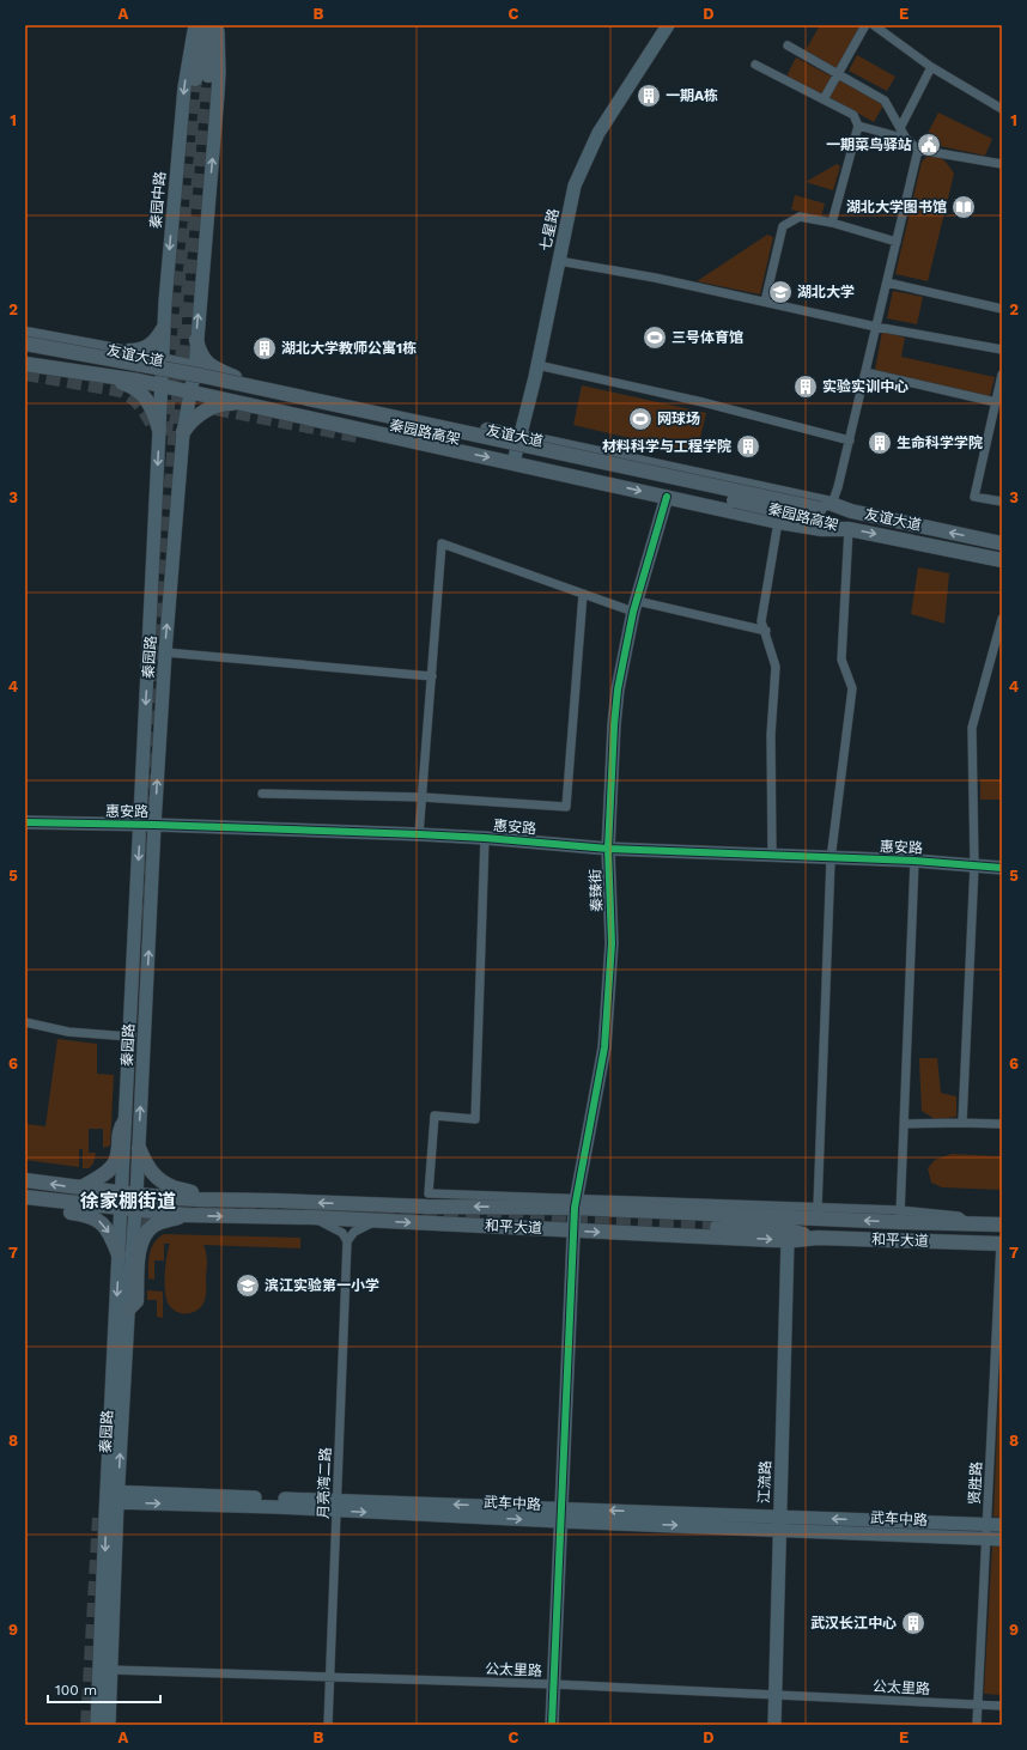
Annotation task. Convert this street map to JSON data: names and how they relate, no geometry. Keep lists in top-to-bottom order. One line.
{"streets":{"main road":["友谊大道","秦园路高架","和平大道"],"street":["秦园中路","七星路","秦园路","惠安路","秦臻街","江流路","月亮湾二路","贤胜路","武车中路","公太里路"]},"crossings":[["秦园中路","友谊大道"],["秦园中路","秦园路"],["七星路","友谊大道"],["友谊大道","秦园路高架"],["友谊大道","秦园路"],["友谊大道","秦臻街"],["秦园路","惠安路"],["秦园路","和平大道"],["秦园路","武车中路"],["秦园路","公太里路"],["惠安路","秦臻街"],["秦臻街","和平大道"],["秦臻街","武车中路"],["秦臻街","公太里路"],["和平大道","江流路"],["和平大道","贤胜路"],["江流路","武车中路"],["江流路","公太里路"],["月亮湾二路","武车中路"],["月亮湾二路","公太里路"],["贤胜路","武车中路"],["贤胜路","公太里路"]],"districts":["徐家棚街道"],"places":{"building":["一期A栋","湖北大学教师公寓1栋","实验实训中心","生命科学学院","材料科学与工程学院","武汉长江中心"],"public building":["一期菜鸟驿站"],"library":["湖北大学图书馆"],"school or university":["湖北大学","滨江实验第一小学"],"sports":["三号体育馆","网球场"]},"scale_bar":"100 m","grid":{"columns":["A","B","C","D","E"],"rows":["1","2","3","4","5","6","7","8","9"]}}
